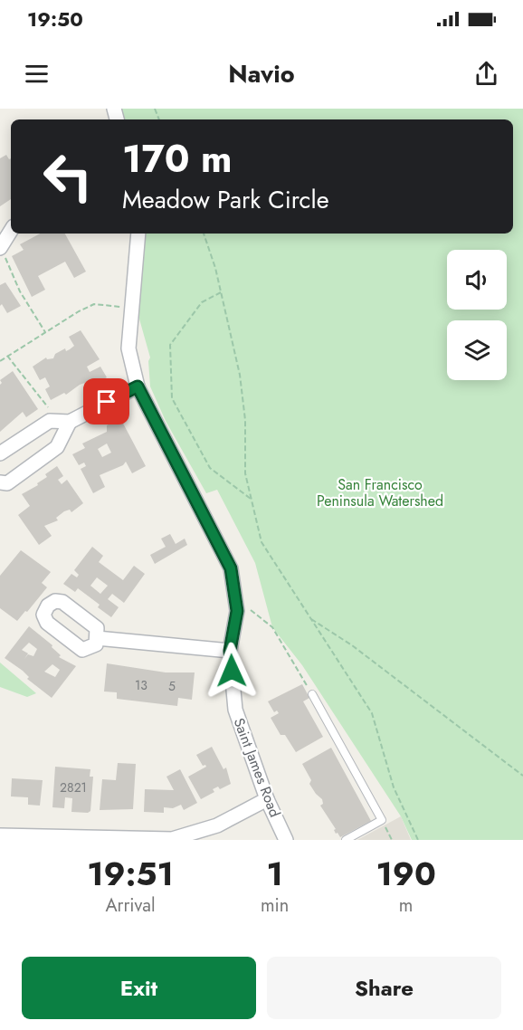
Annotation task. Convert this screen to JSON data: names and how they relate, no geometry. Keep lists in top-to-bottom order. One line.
{"streets":{"street":["Saint James Road"]},"parks":["San Francisco Peninsula Watershed"],"house_numbers":["13","5","2821"],"page":{"status":"19:50","header":"Navio","turn":["170 m","Meadow Park Circle"],"eta":["19:51","Arrival","1","min","190","m"],"buttons":["Exit","Share"]}}
